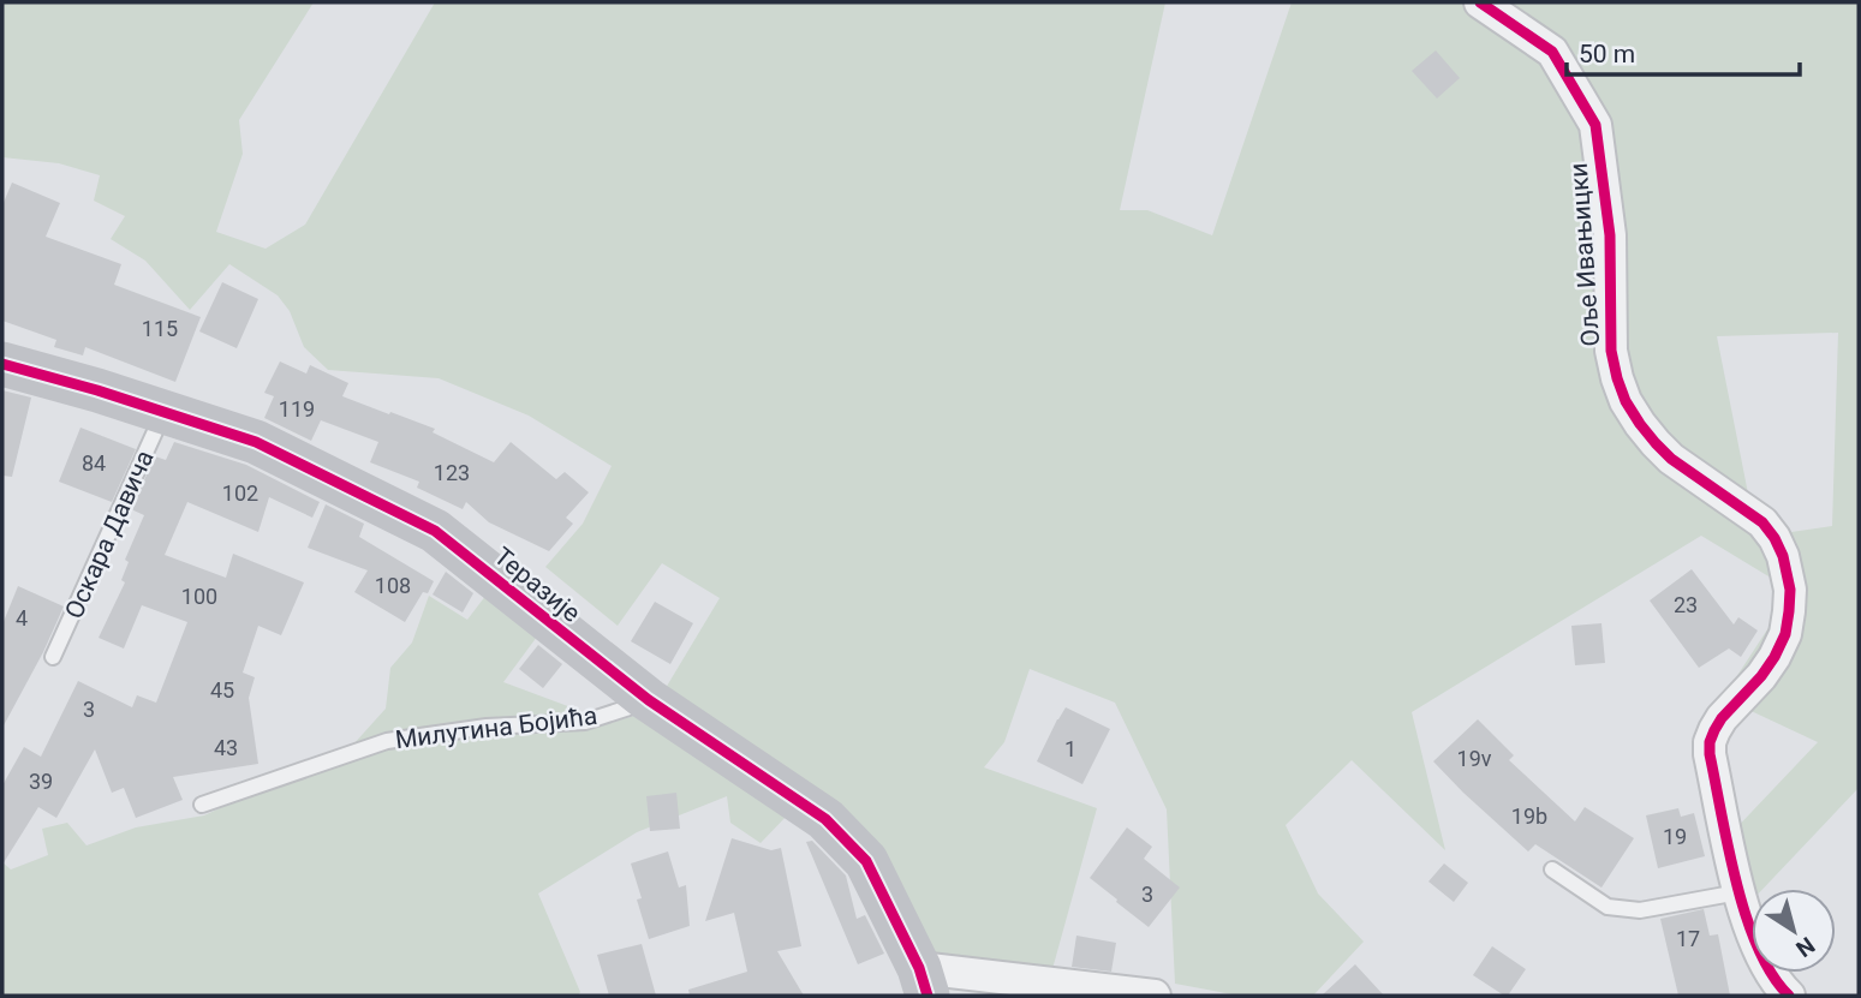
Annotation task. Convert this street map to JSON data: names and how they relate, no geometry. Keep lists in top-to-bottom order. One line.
{"streets":{"street":["Оље Ивањицки","Теразије"],"lane":["Оскара Давича","Милутина Бојића"]},"crossings":[["Оскара Давича","Теразије"],["Теразије","Милутина Бојића"]],"house_numbers":["115","119","84","123","102","108","100","23","4","45","3","43","1","19v","39","19b","19","3","17"],"scale_bar":"50 m","north":"bottom right"}
